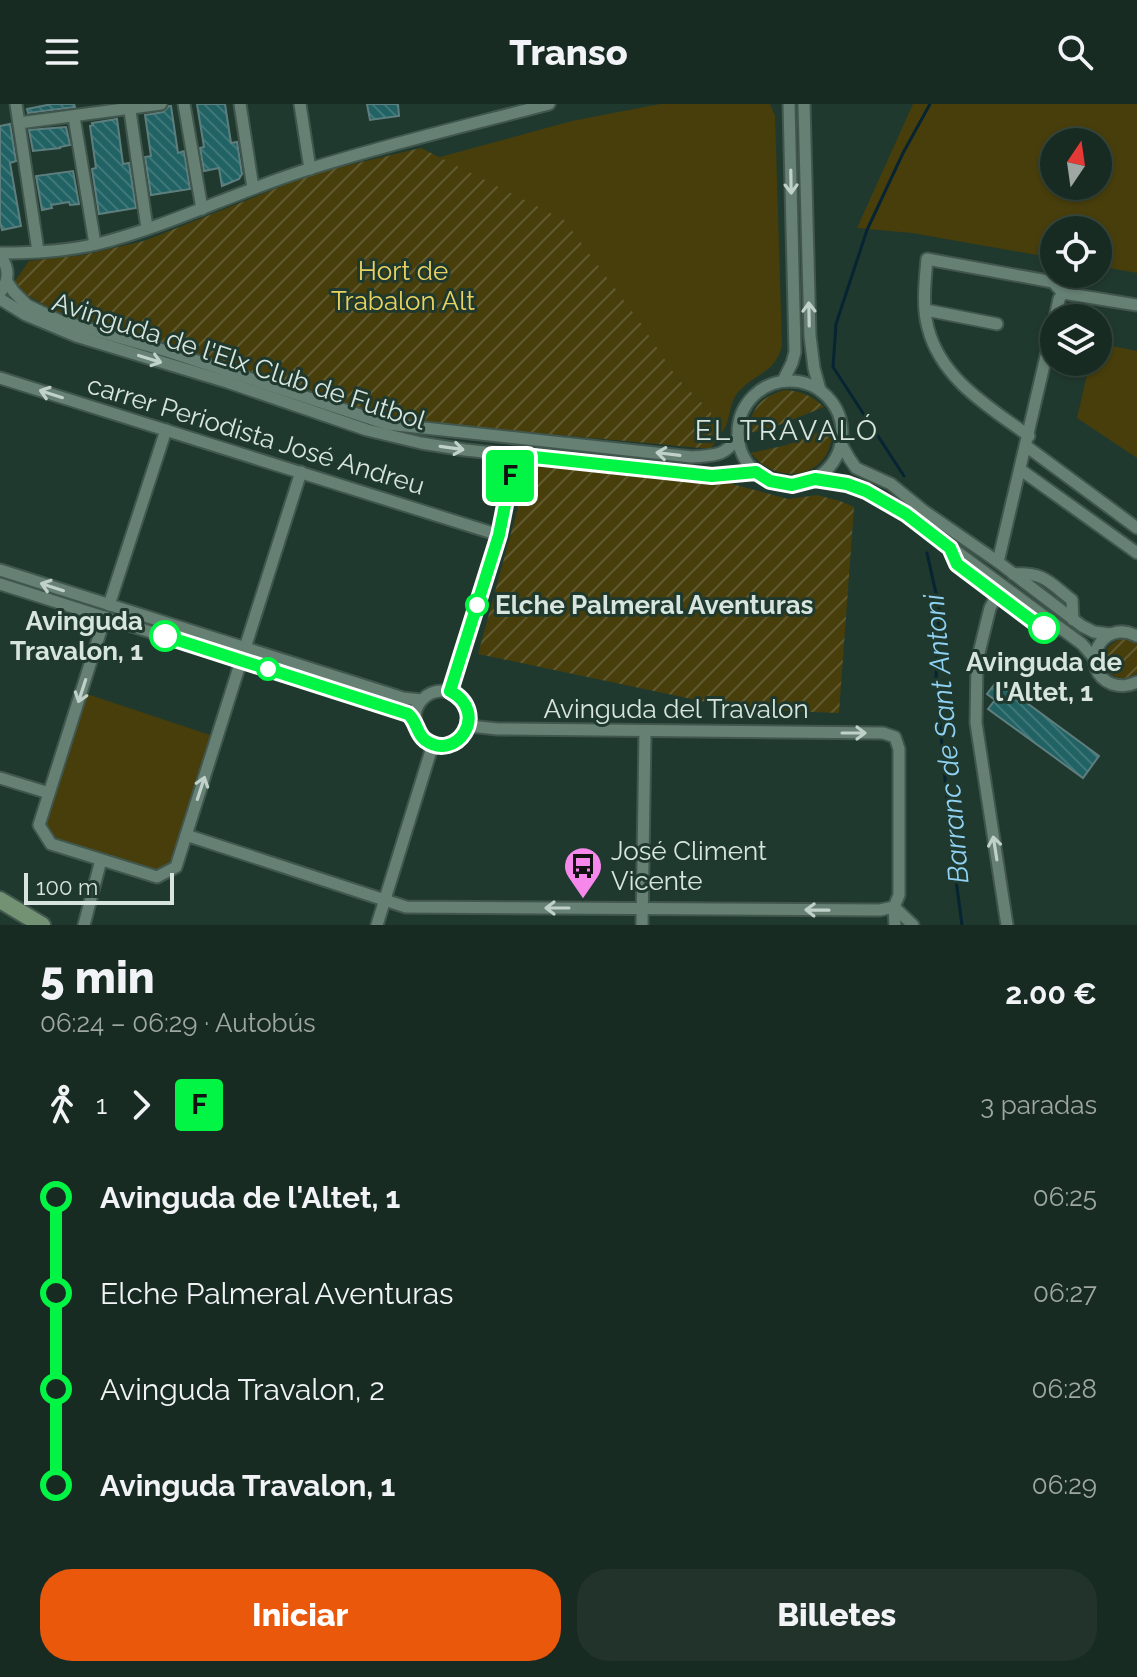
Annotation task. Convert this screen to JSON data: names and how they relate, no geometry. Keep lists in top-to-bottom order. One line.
{"streets":{"street":["Avinguda de l'Elx Club de Futbol","carrer Periodista José Andreu","Avinguda del Travalon"]},"districts":["EL TRAVALÓ"],"water":["Barranc de Sant Antoni"],"parks":["Hort de Trabalon Alt"],"places":{"other":["Elche Palmeral Aventuras","Avinguda de l'Altet, 1","Avinguda Travalon, 1"],"bus stop":["José Climent Vicente"]},"lines":["bus line F"],"scale_bar":"100 m","north":"top","page":{"header":"Transo","on_map":"F","scale":"100 m","heading":["5 min","06:24 – 06:29 · Autobús","2.00 €"],"legs":["1","F","3 paradas"],"list":[{"name":"Avinguda de l'Altet, 1","value":"06:25"},{"name":"Elche Palmeral Aventuras","value":"06:27"},{"name":"Avinguda Travalon, 2","value":"06:28"},{"name":"Avinguda Travalon, 1","value":"06:29"}],"buttons":["Iniciar","Billetes"]}}
